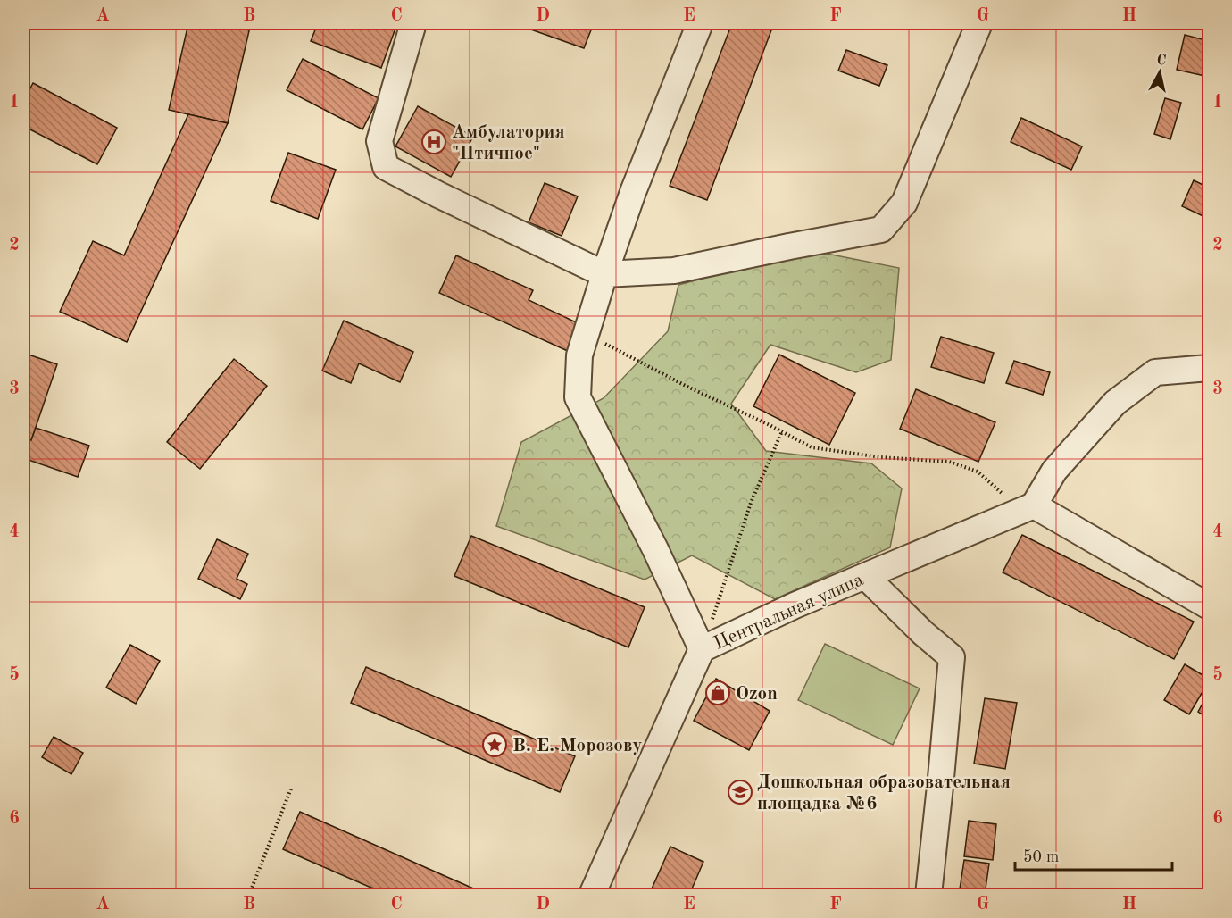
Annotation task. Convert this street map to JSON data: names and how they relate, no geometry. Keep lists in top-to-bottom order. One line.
{"streets":{"street":["Центральная улица"]},"places":{"hospital":["Амбулатория \"Птичное\""],"shop":["Ozon"],"place":["В. Е. Морозову"],"school or university":["Дошкольная образовательная площадка №6"]},"scale_bar":"50 m","north":"top","grid":{"columns":["A","B","C","D","E","F","G","H"],"rows":["1","2","3","4","5","6"]}}
